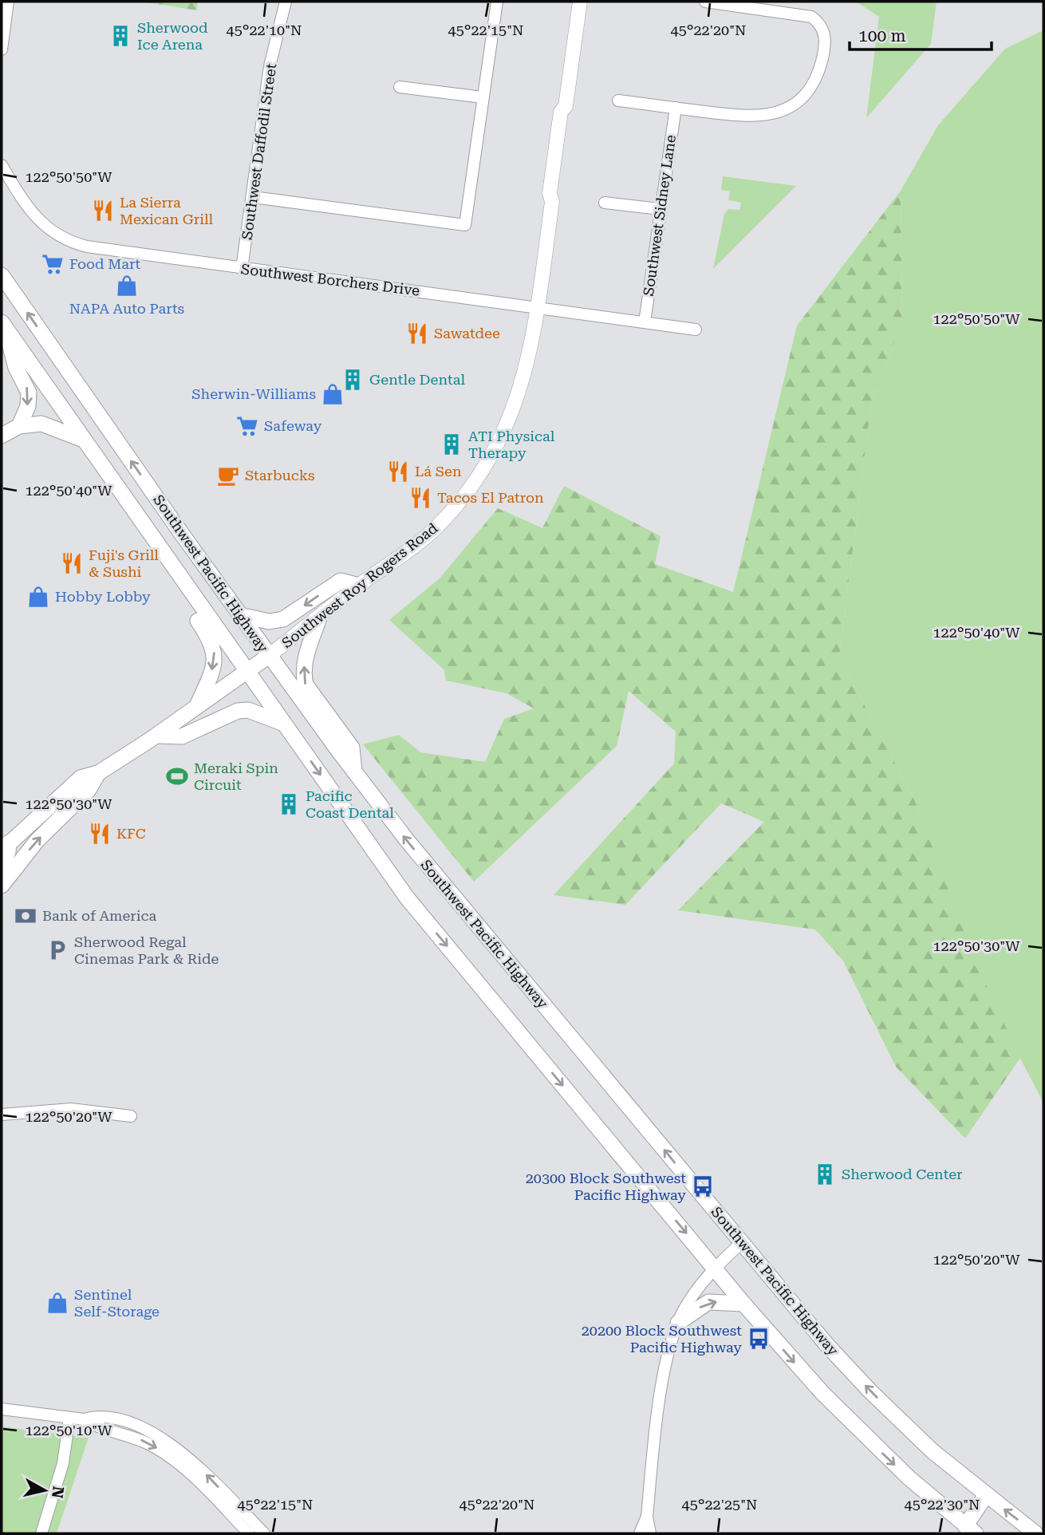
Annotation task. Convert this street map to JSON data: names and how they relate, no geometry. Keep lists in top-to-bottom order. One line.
{"streets":{"highway":["Southwest Pacific Highway"],"main road":["Southwest Roy Rogers Road"],"street":["Southwest Daffodil Street","Southwest Sidney Lane","Southwest Borchers Drive"]},"crossings":[["Southwest Daffodil Street","Southwest Borchers Drive"],["Southwest Sidney Lane","Southwest Borchers Drive"],["Southwest Borchers Drive","Southwest Roy Rogers Road"],["Southwest Pacific Highway","Southwest Roy Rogers Road"]],"places":{"building":["Sherwood Ice Arena","Gentle Dental","ATI Physical Therapy","Pacific Coast Dental","Sherwood Center"],"restaurant":["La Sierra Mexican Grill","Sawatdee","Lá Sen","Tacos El Patron","Fuji's Grill & Sushi","KFC"],"supermarket":["Food Mart","Safeway"],"shop":["NAPA Auto Parts","Sherwin-Williams","Hobby Lobby","Sentinel Self-Storage"],"cafe":["Starbucks"],"sports":["Meraki Spin Circuit"],"bank":["Bank of America"],"parking":["Sherwood Regal Cinemas Park & Ride"],"bus stop":["20300 Block Southwest Pacific Highway","20200 Block Southwest Pacific Highway"]},"scale_bar":"100 m","north":"right","coordinates":["45°22'10\"N","45°22'15\"N","45°22'20\"N","122°50'50\"W","122°50'40\"W","122°50'30\"W","122°50'20\"W","122°50'10\"W","45°22'25\"N","45°22'30\"N"]}
